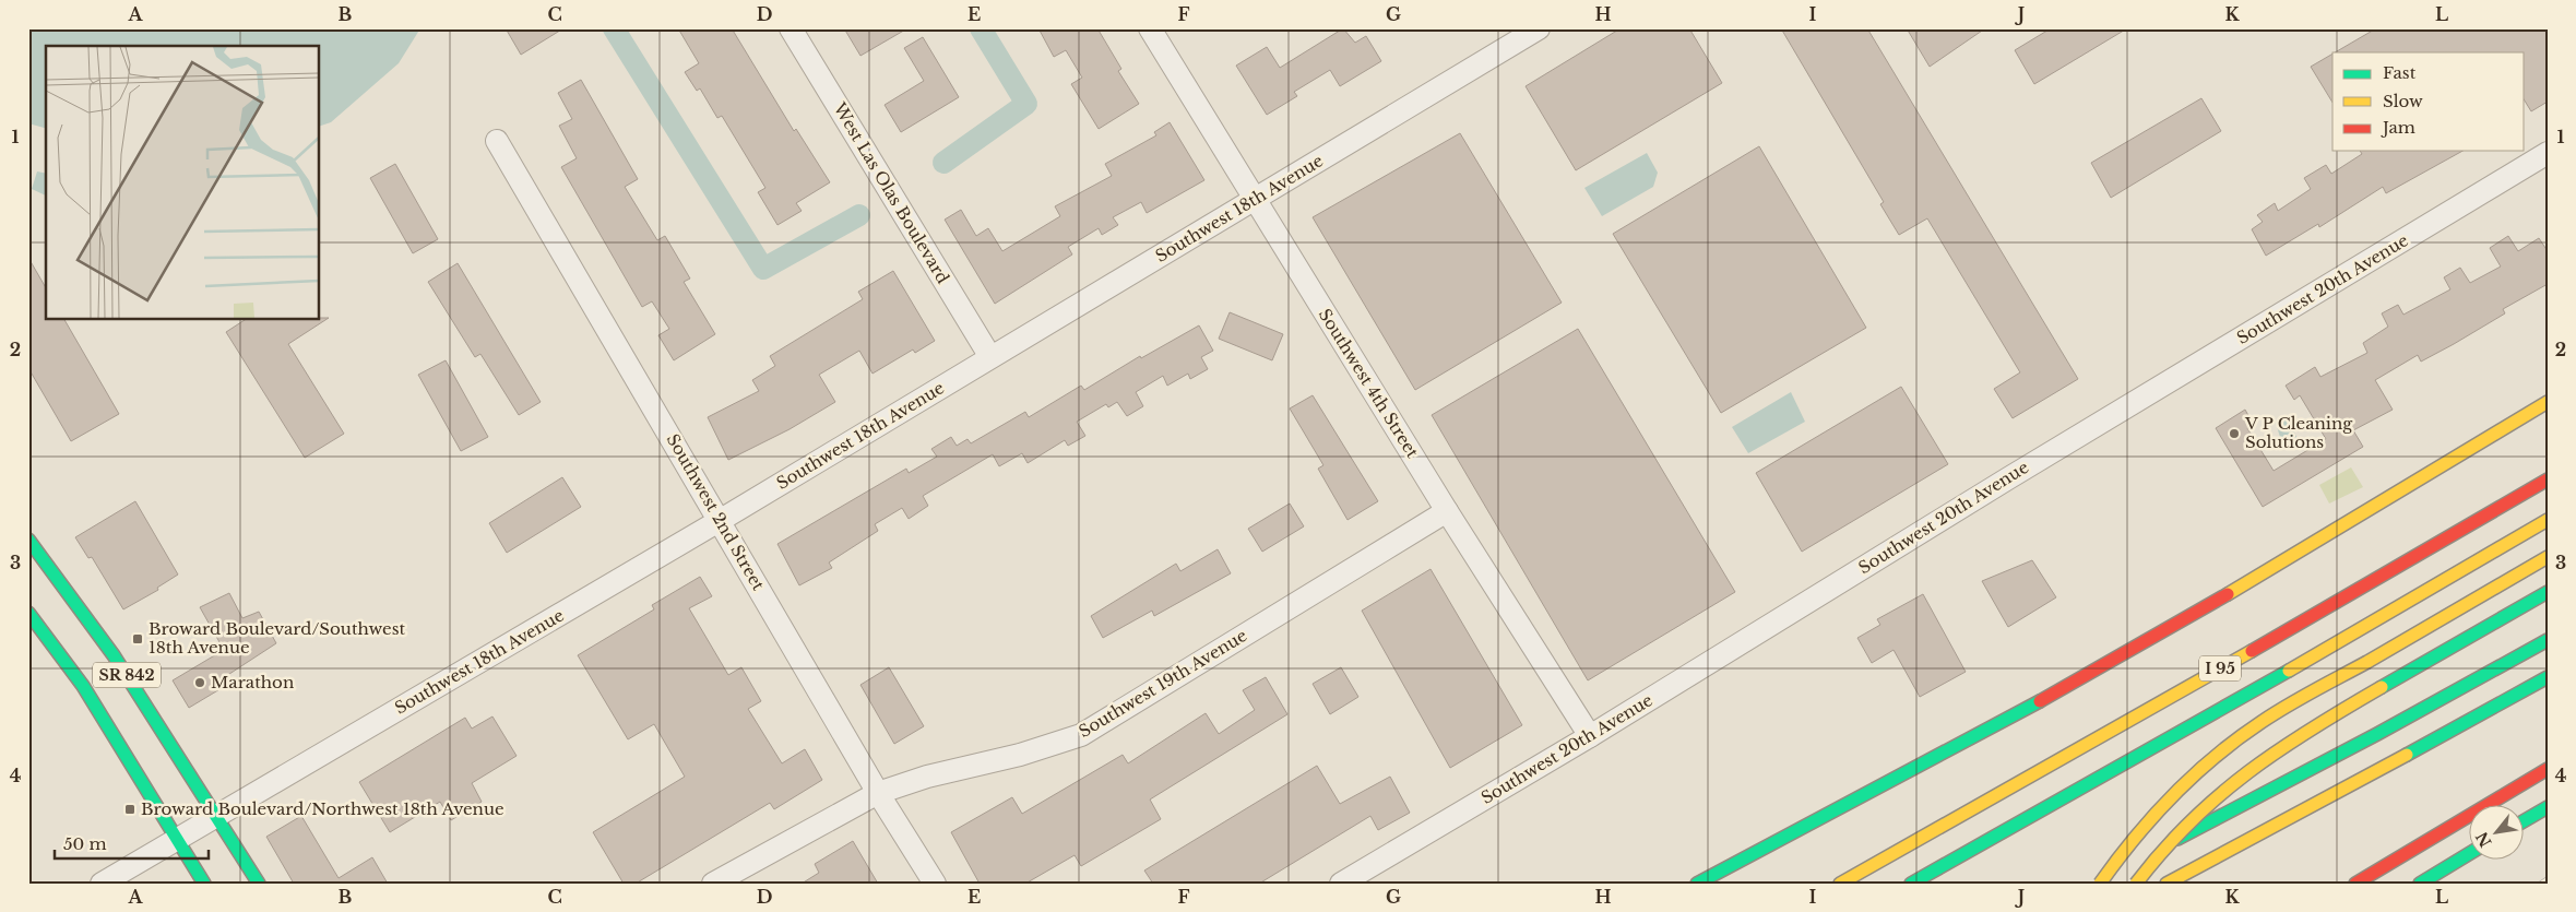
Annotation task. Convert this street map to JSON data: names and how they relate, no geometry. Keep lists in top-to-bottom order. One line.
{"streets":{"main road":["I 95","SR 842"],"street":["West Las Olas Boulevard","Southwest 18th Avenue","Southwest 20th Avenue","Southwest 4th Street","Southwest 2nd Street","Southwest 19th Avenue"]},"crossings":[["West Las Olas Boulevard","Southwest 18th Avenue"],["Southwest 18th Avenue","Southwest 4th Street"],["Southwest 18th Avenue","Southwest 2nd Street"],["Southwest 18th Avenue","SR 842"],["Southwest 20th Avenue","Southwest 4th Street"],["Southwest 4th Street","Southwest 19th Avenue"],["Southwest 2nd Street","Southwest 19th Avenue"]],"places":{"other":["V P Cleaning Solutions","Marathon"],"transit":["Broward Boulevard/Southwest 18th Avenue","Broward Boulevard/Northwest 18th Avenue"]},"legend":["Fast","Slow","Jam"],"scale_bar":"50 m","north":"bottom left","grid":{"columns":["A","B","C","D","E","F","G","H","I","J","K","L"],"rows":["1","2","3","4"]}}
